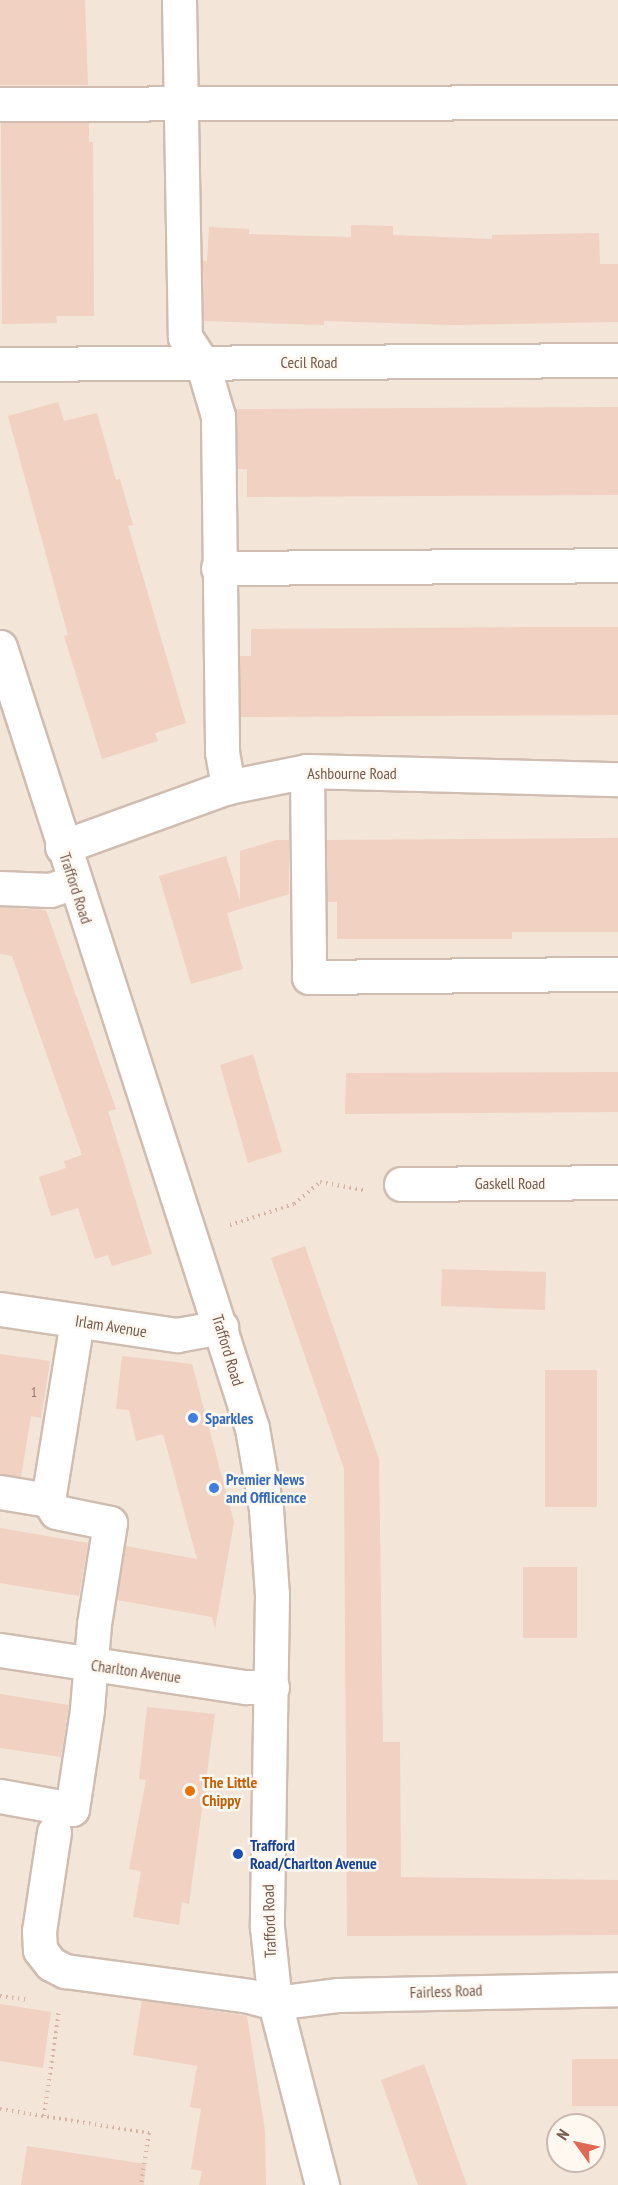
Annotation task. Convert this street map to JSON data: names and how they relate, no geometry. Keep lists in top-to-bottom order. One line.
{"streets":{"street":["Cecil Road","Ashbourne Road","Trafford Road","Gaskell Road","Irlam Avenue","Charlton Avenue","Fairless Road"]},"crossings":[["Ashbourne Road","Trafford Road"],["Trafford Road","Irlam Avenue"],["Trafford Road","Charlton Avenue"],["Trafford Road","Fairless Road"]],"places":["Sparkles","Premier News and Offlicence","The Little Chippy","Trafford Road/Charlton Avenue"],"house_numbers":["1"],"north":"top left"}
